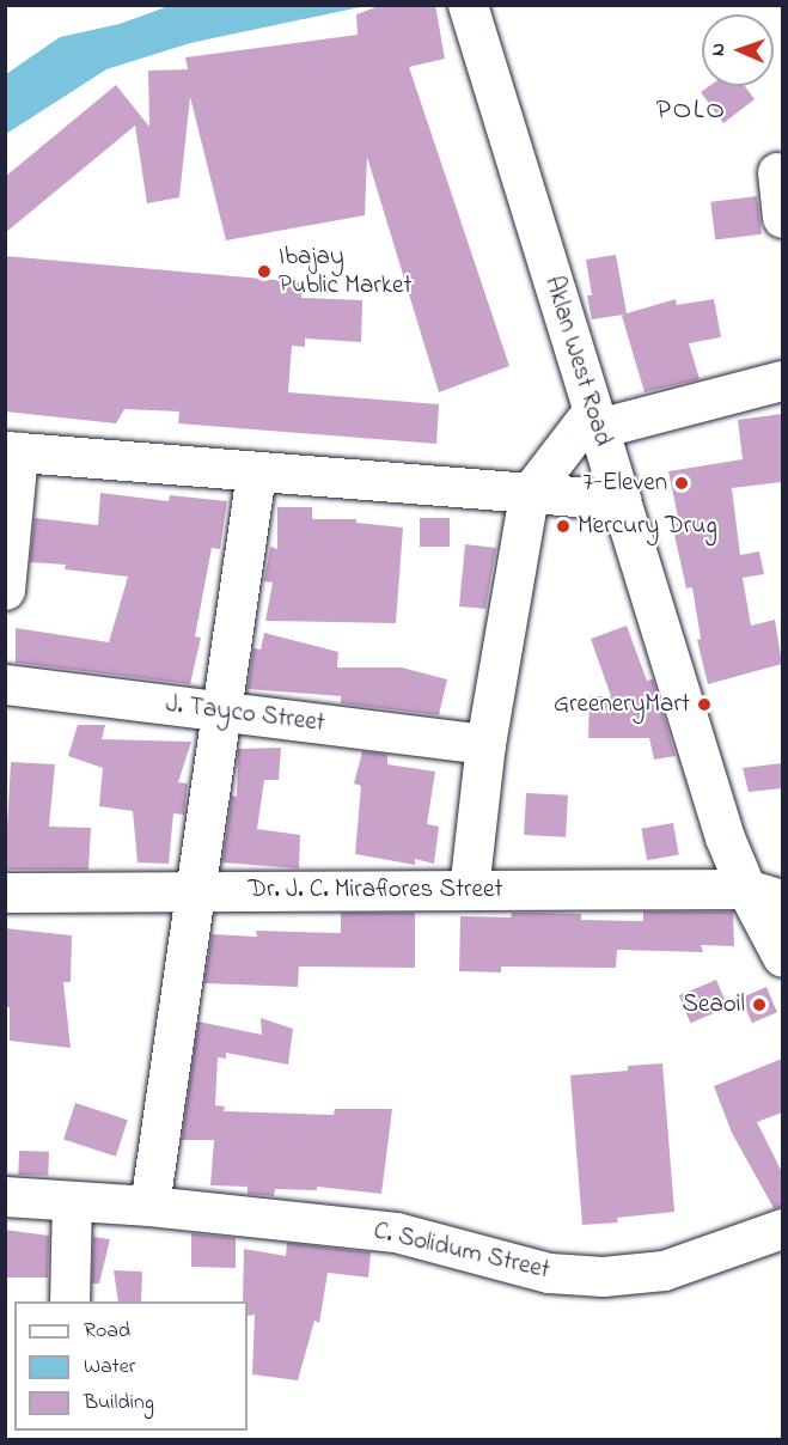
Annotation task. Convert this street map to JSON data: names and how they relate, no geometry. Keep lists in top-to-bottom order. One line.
{"streets":{"street":["Aklan West Road","J. Tayco Street","Dr. J. C. Miraflores Street","C. Solidum Street"]},"crossings":[["Aklan West Road","Dr. J. C. Miraflores Street"]],"districts":["POLO"],"places":["Ibajay Public Market","7-Eleven","Mercury Drug","GreeneryMart","Seaoil"],"legend":["Road","Water","Building"],"north":"left"}
